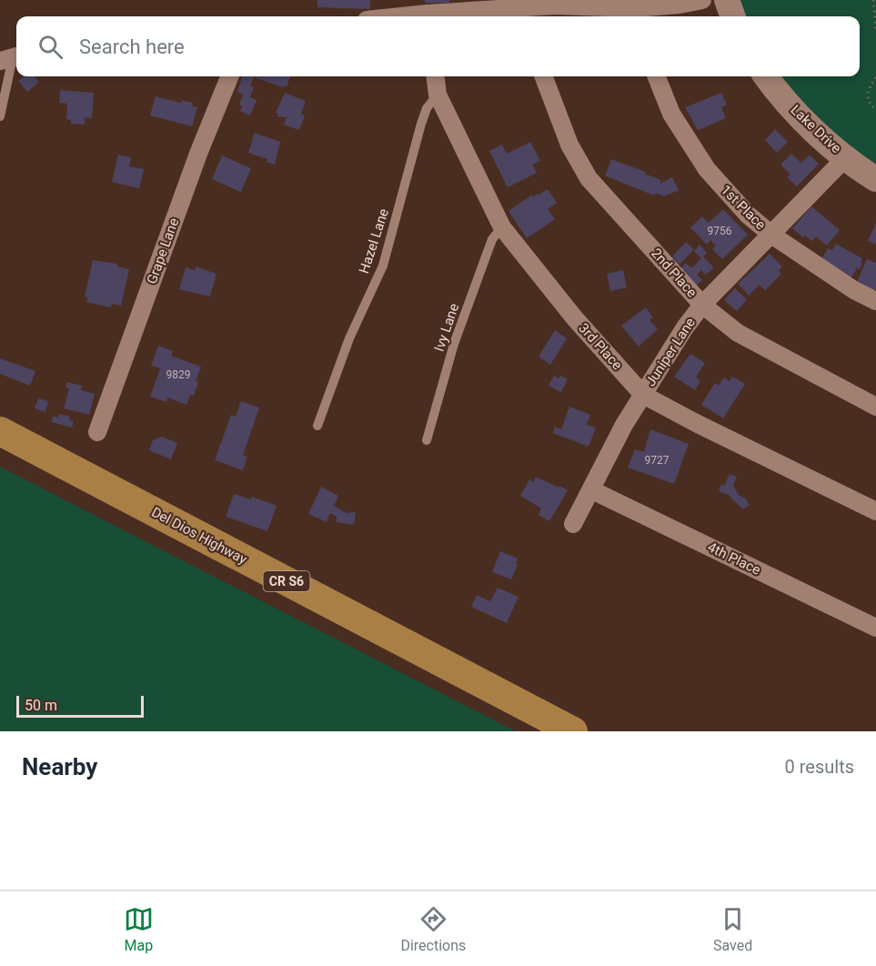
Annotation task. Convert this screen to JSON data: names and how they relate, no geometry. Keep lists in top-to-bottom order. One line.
{"streets":{"main road":["Del Dios Highway","CR S6"],"street":["Lake Drive","1st Place","Grape Lane","2nd Place","3rd Place","Juniper Lane","4th Place"],"lane":["Hazel Lane","Ivy Lane"]},"crossings":[["Lake Drive","Juniper Lane"],["1st Place","Juniper Lane"],["Hazel Lane","3rd Place"],["2nd Place","Juniper Lane"],["Ivy Lane","3rd Place"],["3rd Place","Juniper Lane"],["Juniper Lane","4th Place"]],"house_numbers":["9756","9829","9727"],"scale_bar":"50 m","page":{"search":"Search here","scale":"50 m","heading":["Nearby","0 results"],"nav":["Map","Directions","Saved"]}}
